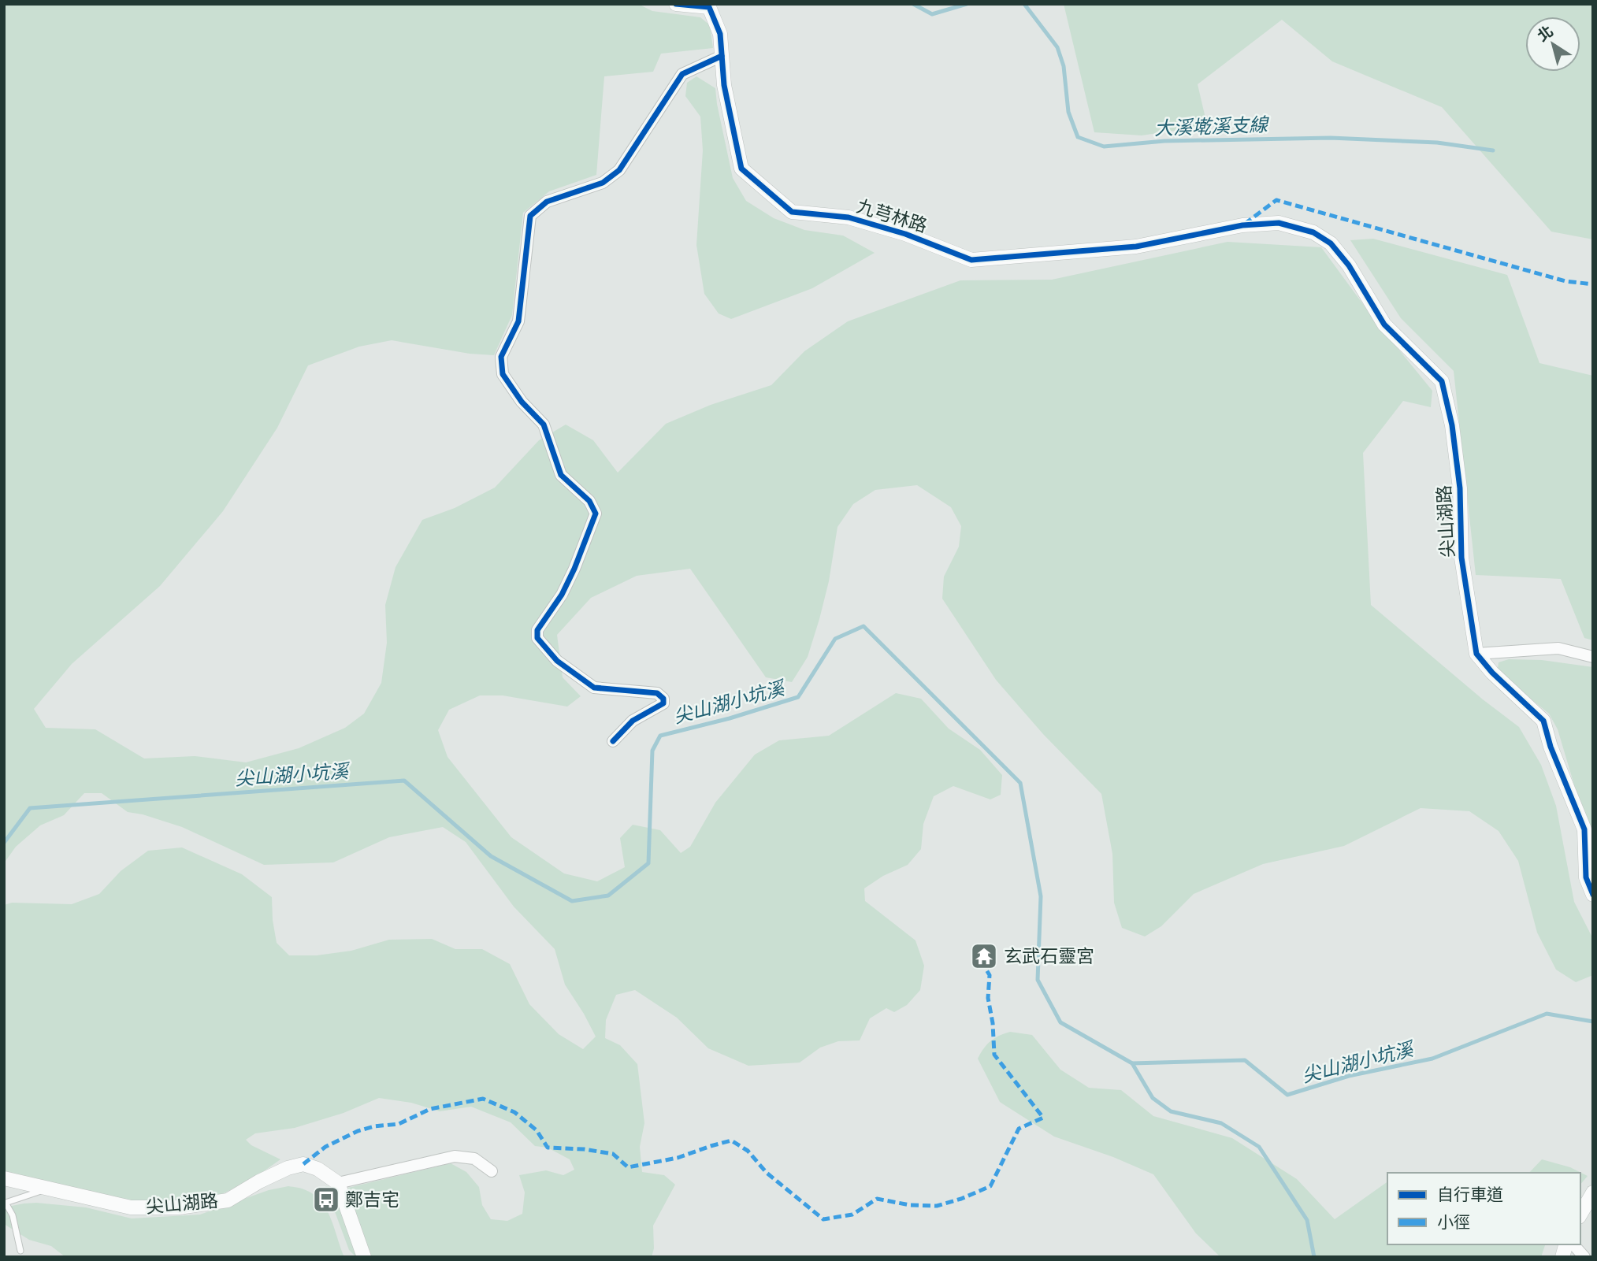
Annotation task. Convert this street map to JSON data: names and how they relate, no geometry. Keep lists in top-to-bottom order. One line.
{"streets":{"street":["九芎林路","尖山湖路"]},"crossings":[["九芎林路","尖山湖路"]],"water":["大溪墘溪支線","尖山湖小坑溪"],"places":{"temple":["玄武石靈宮"],"bus stop":["鄭吉宅"]},"legend":["自行車道","小徑"],"north":"top left"}
